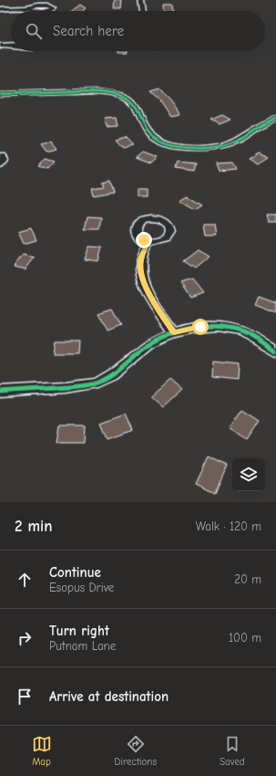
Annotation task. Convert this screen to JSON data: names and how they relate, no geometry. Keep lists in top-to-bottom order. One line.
{"page":{"search":"Search here","heading":["2 min","Walk · 120 m"],"list":[["Continue","Esopus Drive","20 m"],["Turn right","Putnam Lane","100 m"],"Arrive at destination"],"nav":["Map","Directions","Saved"]}}
